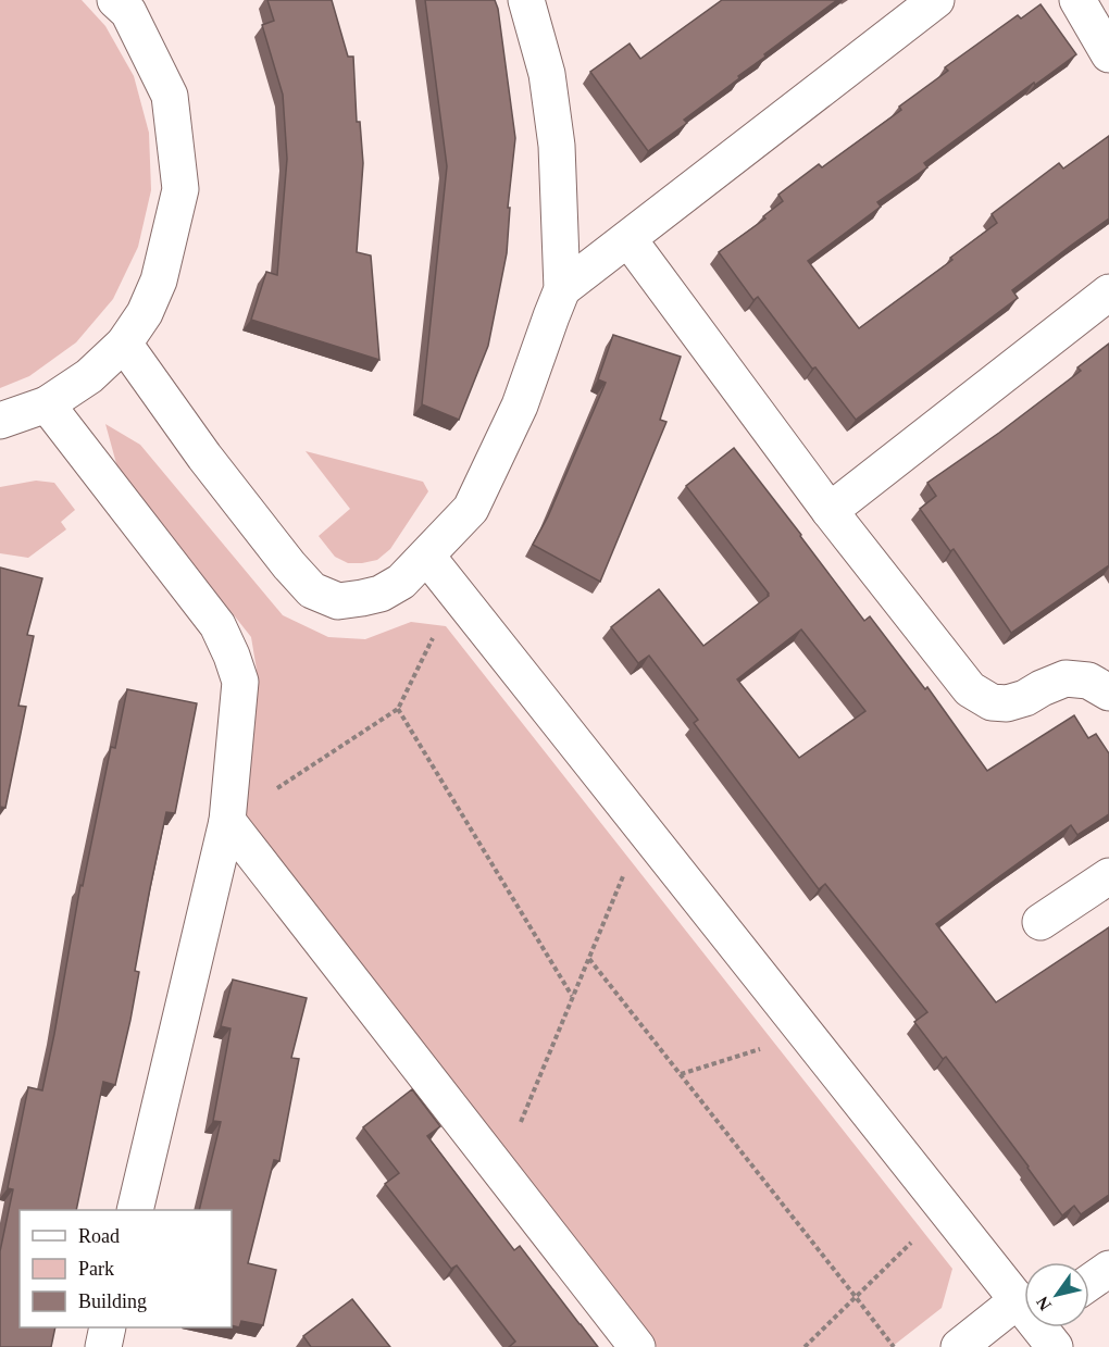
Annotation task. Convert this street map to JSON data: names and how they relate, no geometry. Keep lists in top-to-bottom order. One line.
{"legend":["Road","Park","Building"],"north":"bottom left"}
